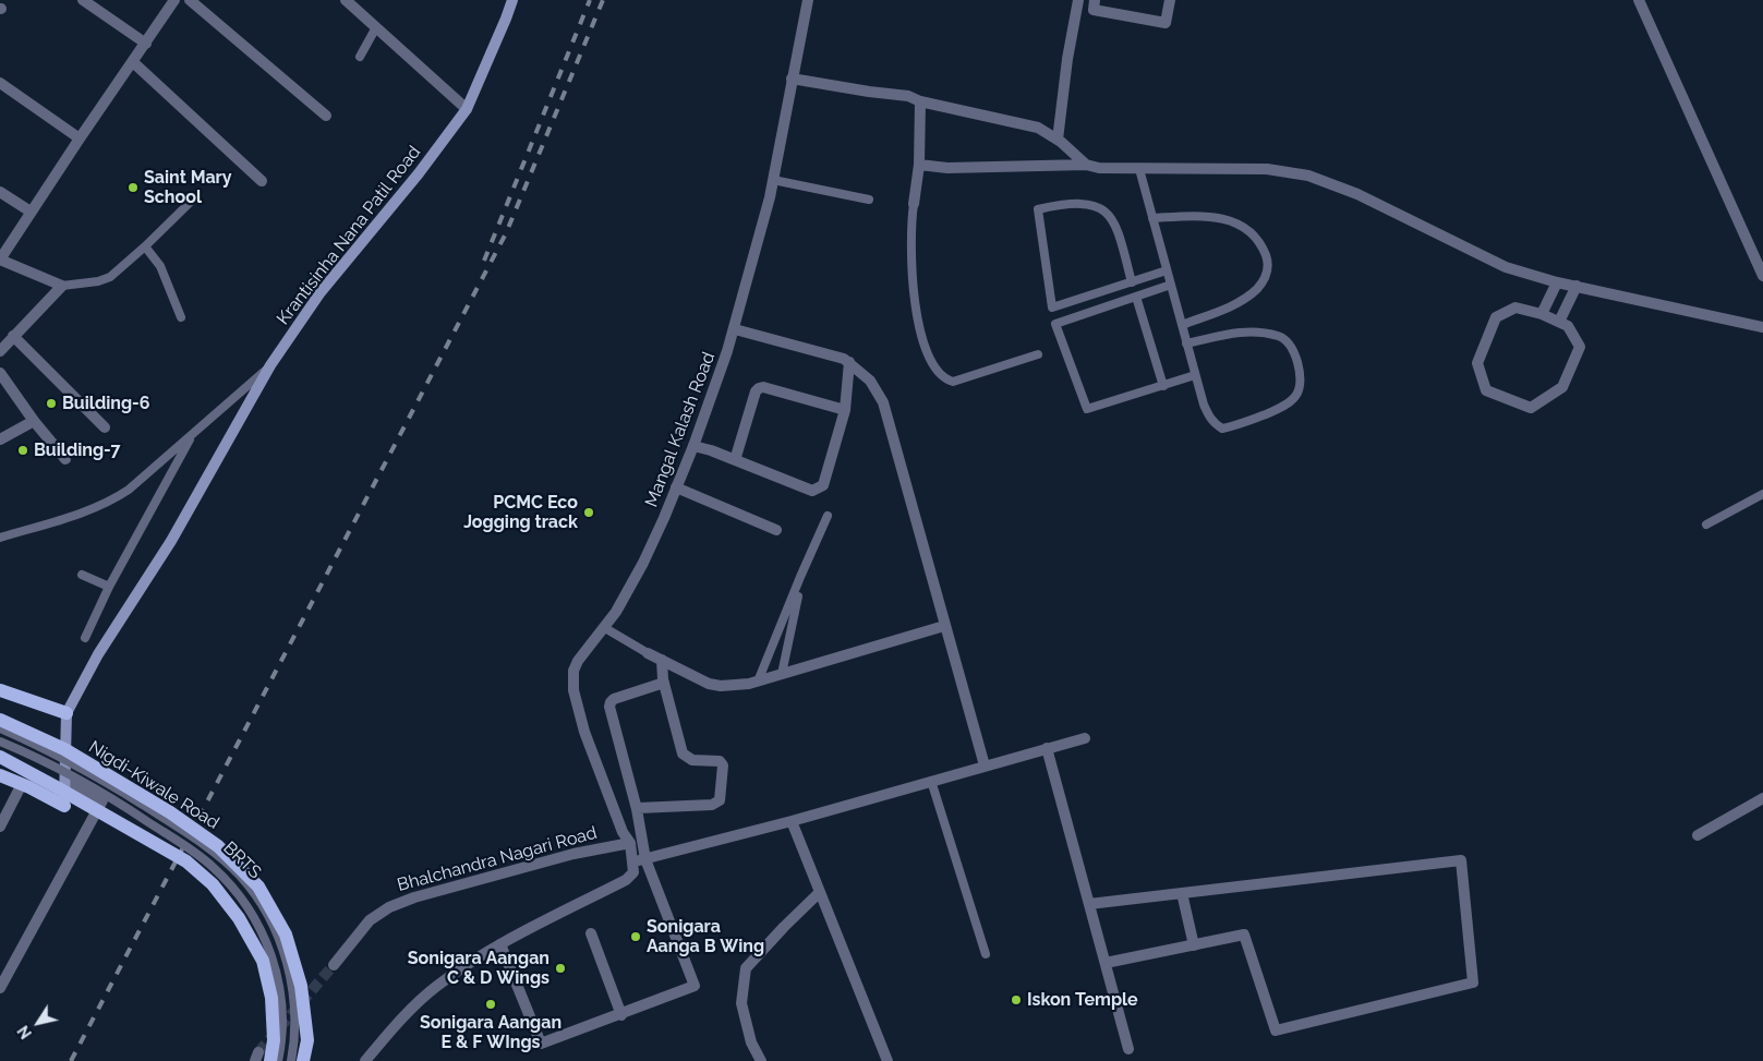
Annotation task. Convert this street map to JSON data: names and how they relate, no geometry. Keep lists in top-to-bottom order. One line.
{"streets":{"main road":["Krantisinha Nana Patil Road","Nigdi-Kiwale Road"],"street":["Mangal Kalash Road","Bhalchandra Nagari Road"],"lane":["BRTS"]},"crossings":[["Mangal Kalash Road","Bhalchandra Nagari Road"]],"places":["Saint Mary School","Building-6","Building-7","PCMC Eco Jogging track","Sonigara Aanga B Wing","Sonigara Aangan C & D Wings","Iskon Temple","Sonigara Aangan E & F WIngs"],"north":"bottom left"}
